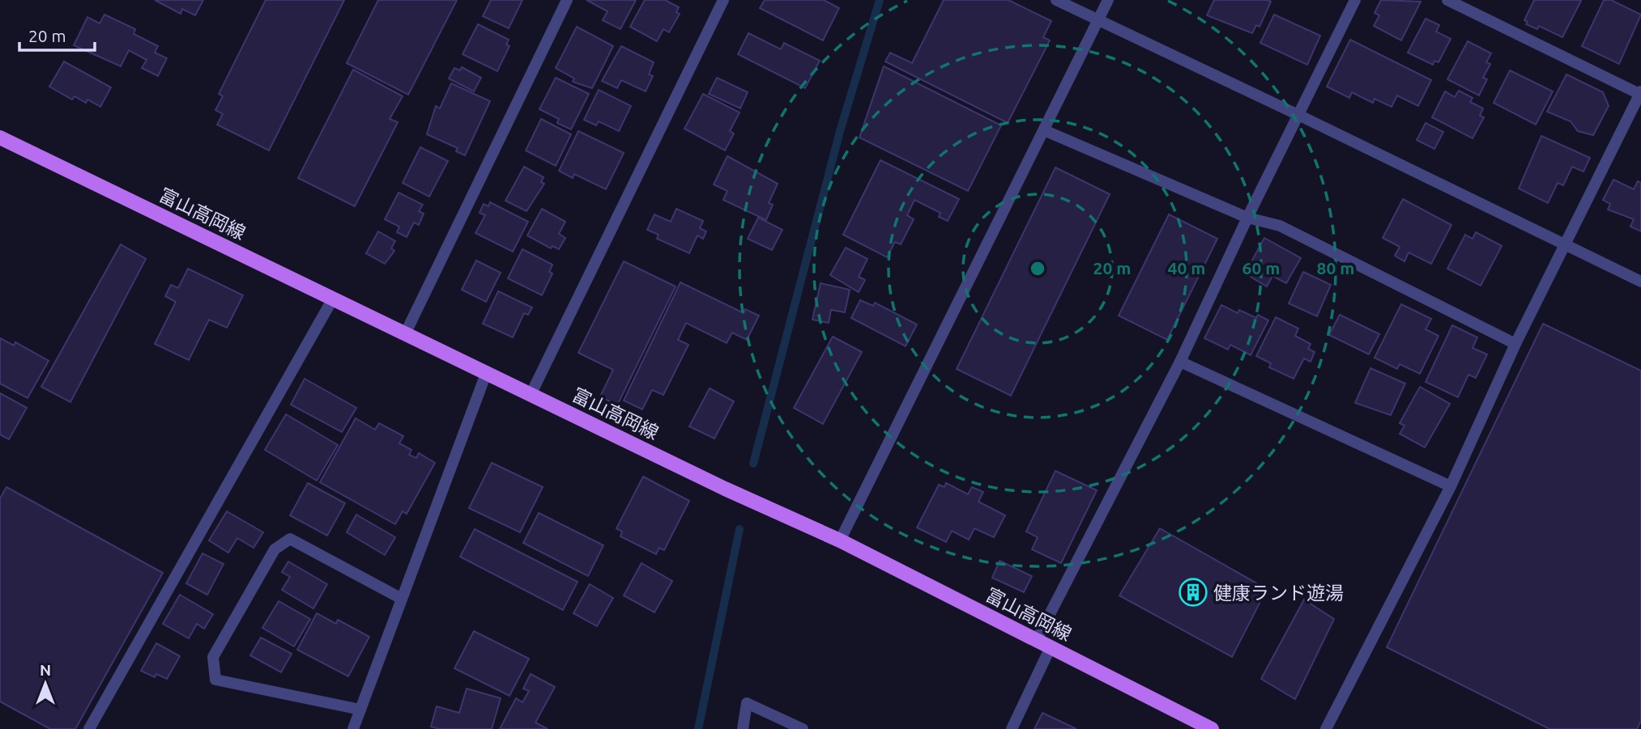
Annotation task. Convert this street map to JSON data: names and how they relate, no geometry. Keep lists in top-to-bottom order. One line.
{"streets":{"main road":["富山高岡線"]},"places":{"building":["健康ランド遊湯"]},"scale_bar":"20 m","north":"top","rings":["20 m","40 m","60 m","80 m"]}
